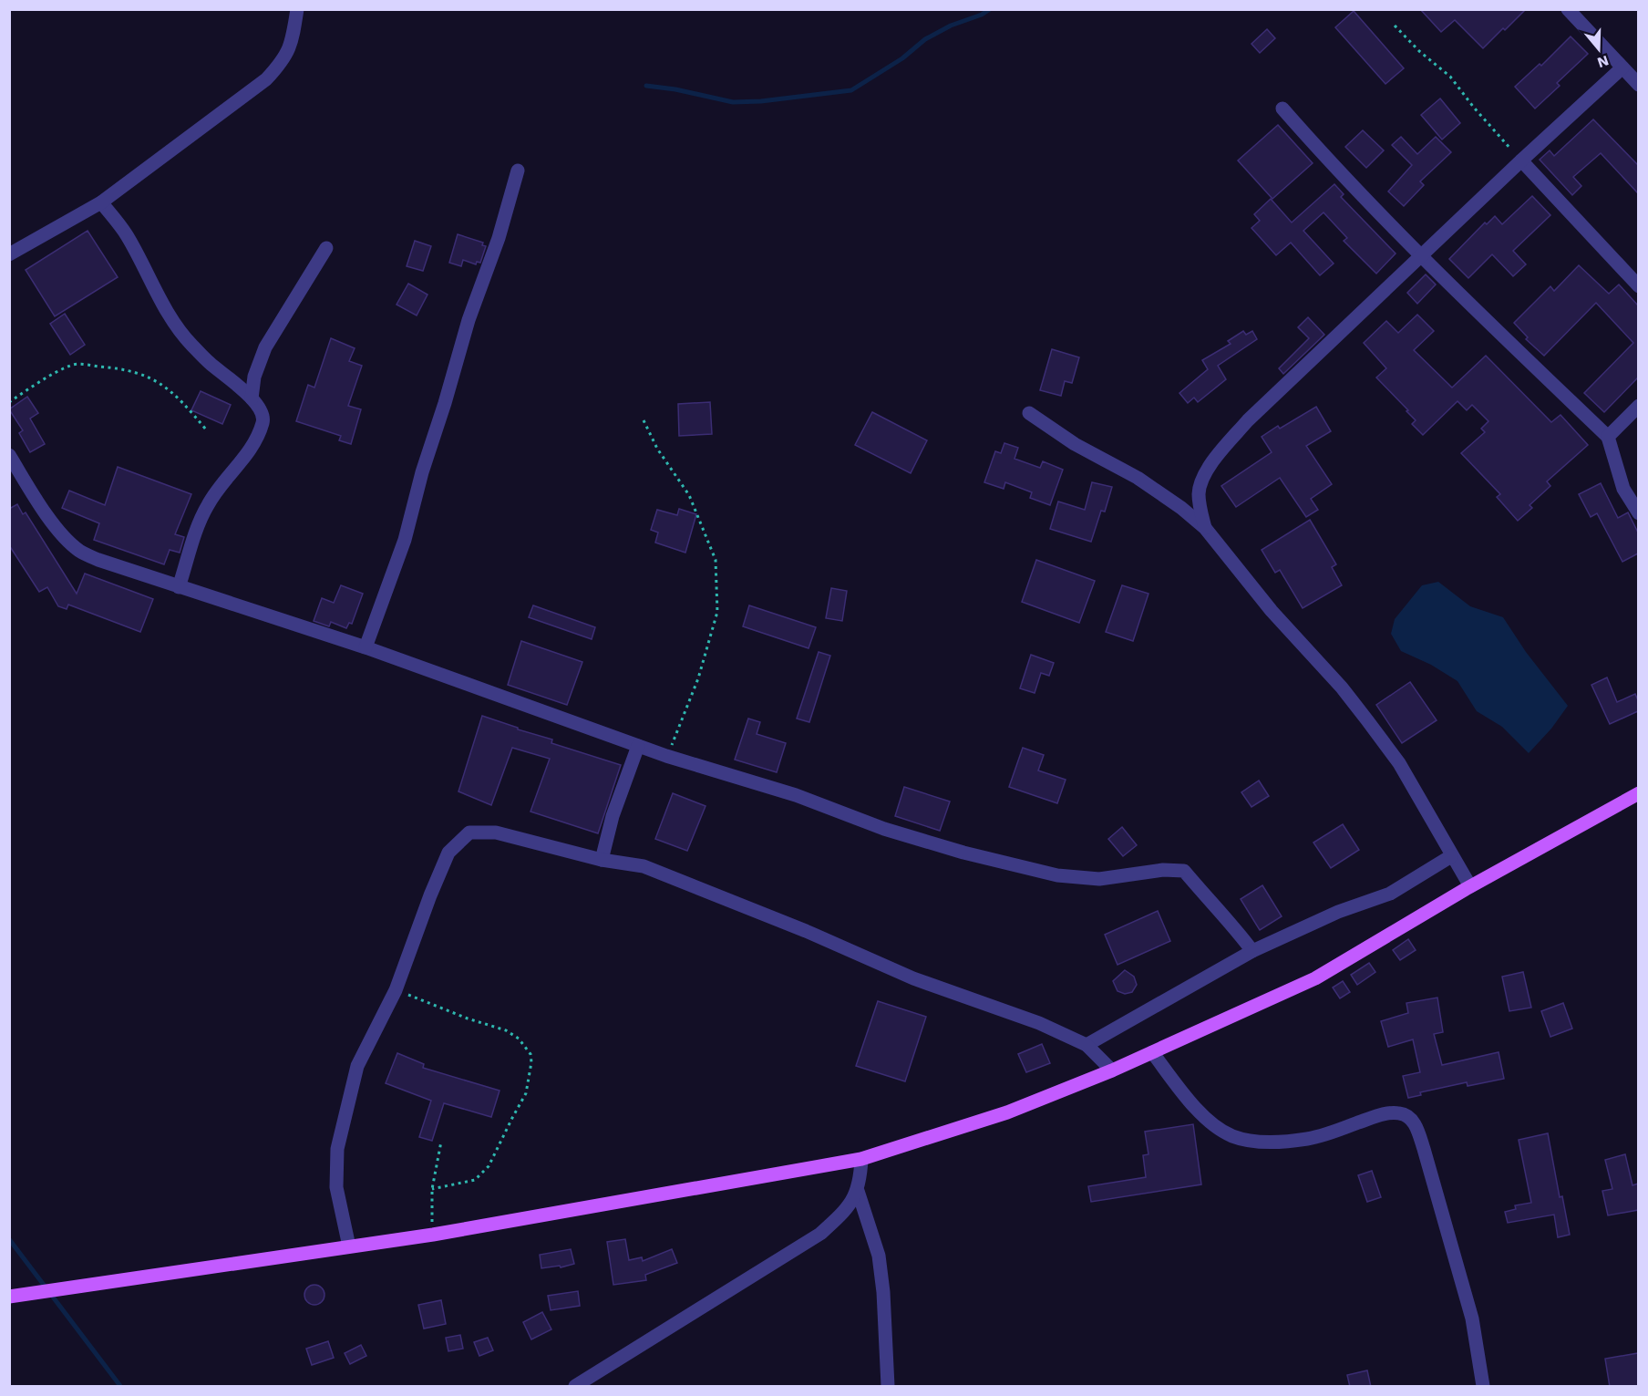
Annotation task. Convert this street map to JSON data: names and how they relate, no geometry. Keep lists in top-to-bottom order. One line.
{"north":"bottom"}
